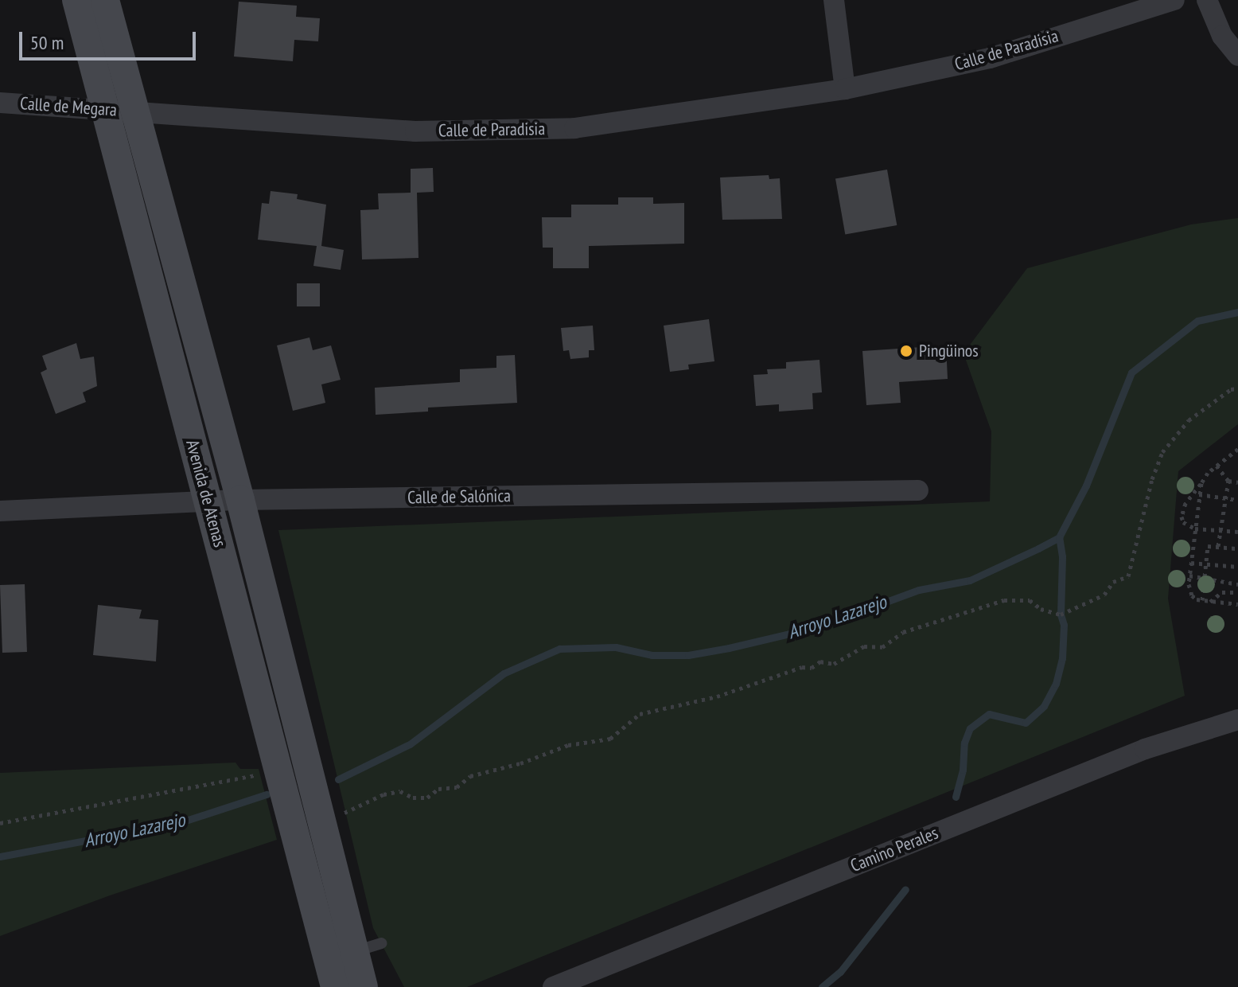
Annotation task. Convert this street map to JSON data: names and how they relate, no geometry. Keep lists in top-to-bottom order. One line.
{"streets":{"main road":["Avenida de Atenas"],"street":["Calle de Paradisia","Calle de Megara","Calle de Salónica","Camino Perales"]},"crossings":[["Calle de Paradisia","Calle de Megara"],["Calle de Paradisia","Avenida de Atenas"],["Calle de Megara","Avenida de Atenas"],["Avenida de Atenas","Calle de Salónica"]],"water":["Arroyo Lazarejo"],"places":["Pingüinos"],"scale_bar":"50 m"}
